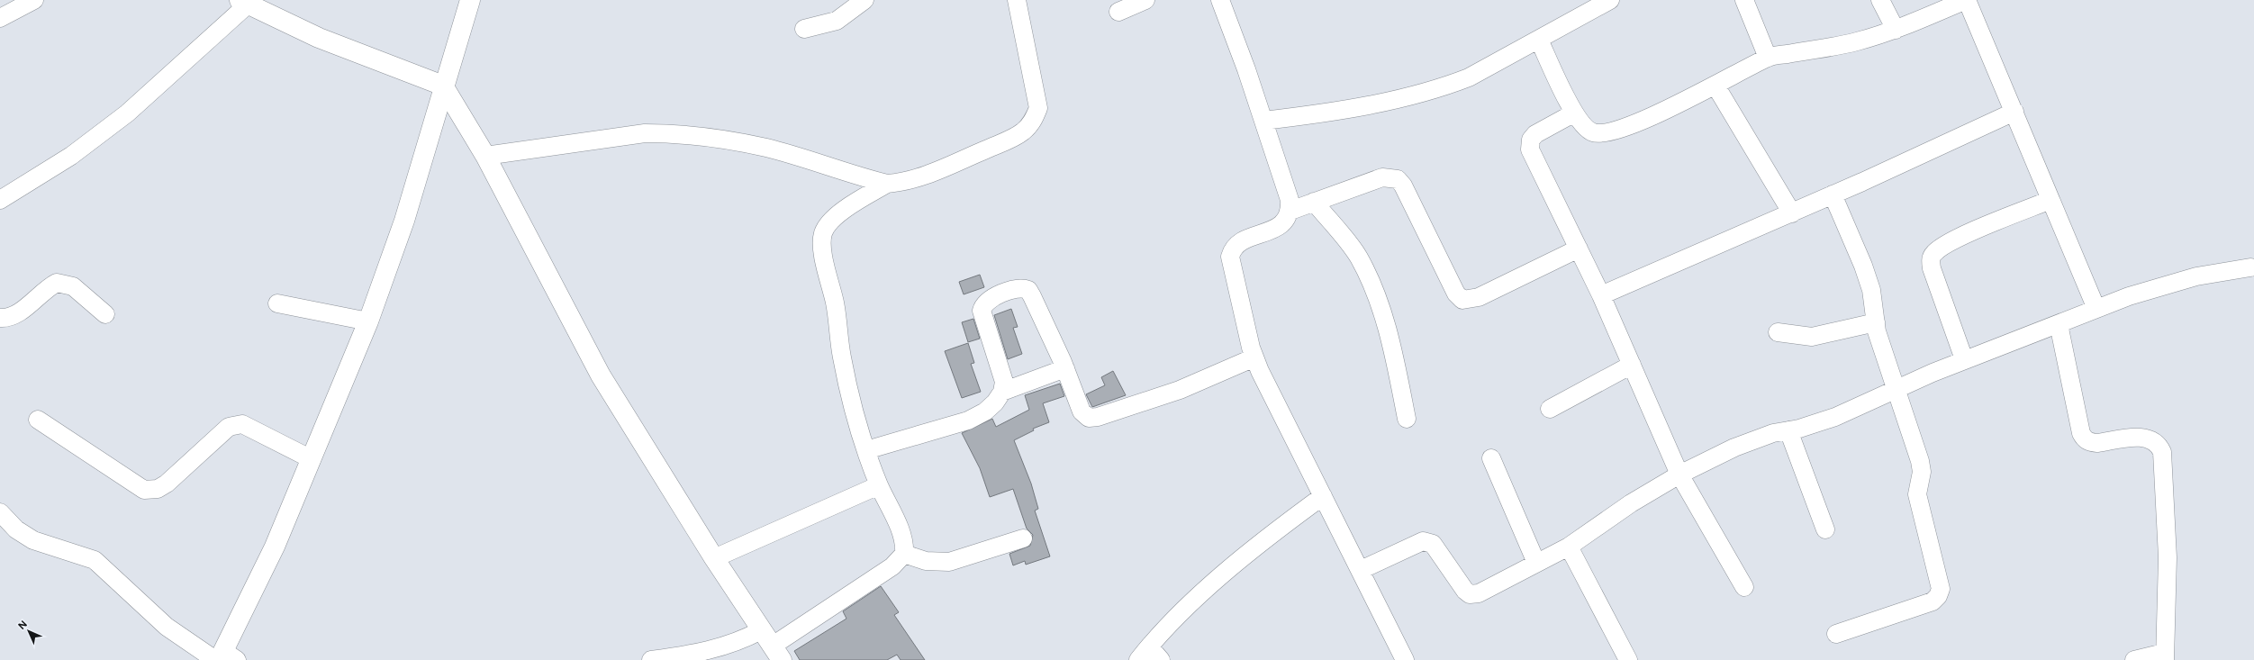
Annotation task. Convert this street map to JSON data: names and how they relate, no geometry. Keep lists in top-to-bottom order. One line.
{"north":"top left"}
